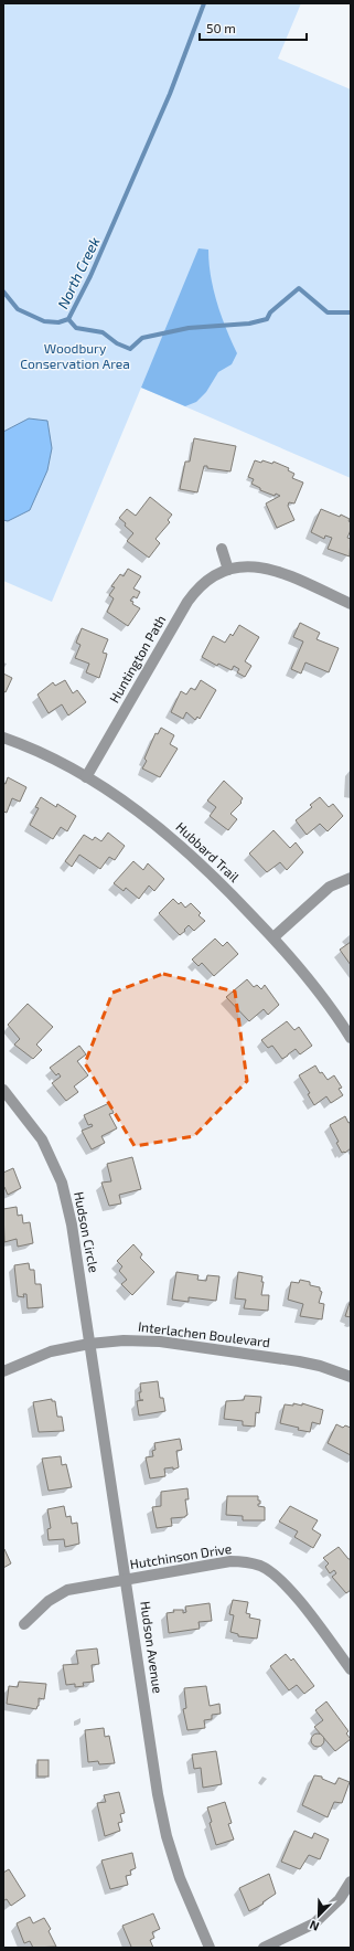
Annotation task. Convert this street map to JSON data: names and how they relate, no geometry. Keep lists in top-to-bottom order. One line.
{"streets":{"street":["Huntington Path","Hubbard Trail","Hudson Circle","Interlachen Boulevard","Hutchinson Drive","Hudson Avenue"]},"crossings":[["Huntington Path","Hubbard Trail"],["Hudson Circle","Interlachen Boulevard"],["Hudson Circle","Hudson Avenue"],["Interlachen Boulevard","Hudson Avenue"],["Hutchinson Drive","Hudson Avenue"]],"water":["North Creek"],"parks":["Woodbury Conservation Area"],"scale_bar":"50 m","north":"bottom left"}
